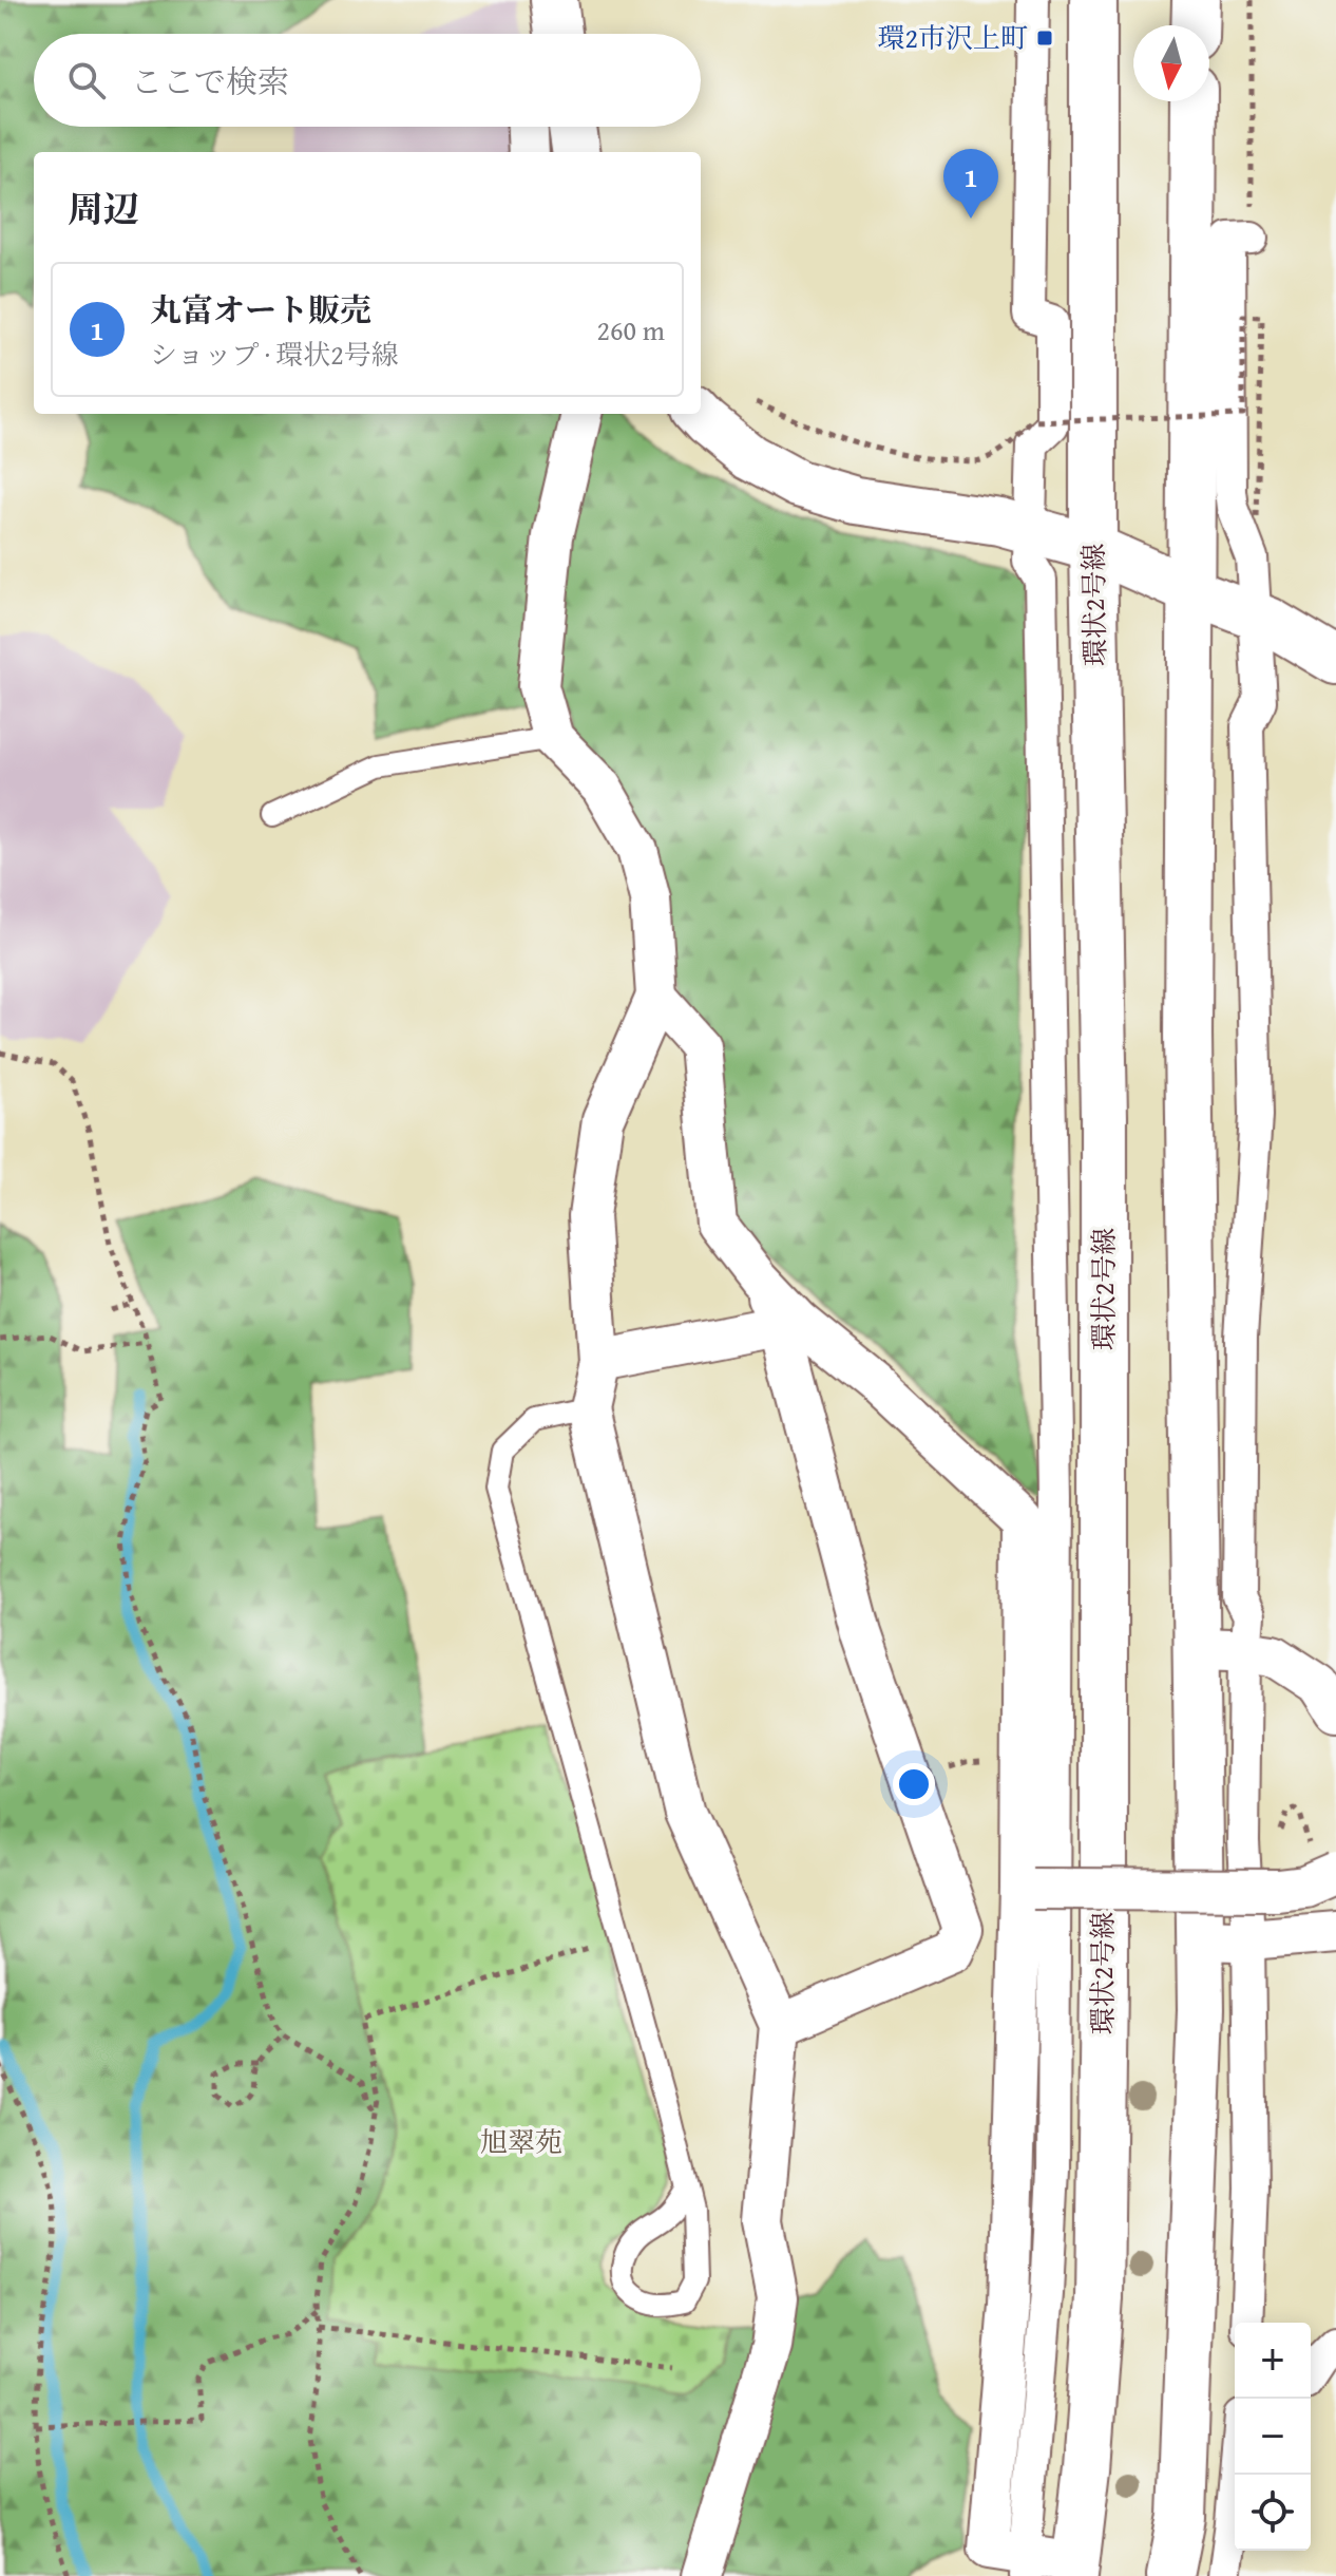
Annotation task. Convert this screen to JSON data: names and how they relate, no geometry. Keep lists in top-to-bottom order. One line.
{"streets":{"main road":["環状2号線"]},"parks":["旭翠苑"],"places":{"transit":["環2市沢上町"]},"north":"bottom","page":{"search":"ここで検索","pins":"1","heading":"周辺","list":[{"mark":"1","name":"丸富オート販売","note":"ショップ · 環状2号線","value":"260 m"}],"map_buttons":["+","−"]}}
